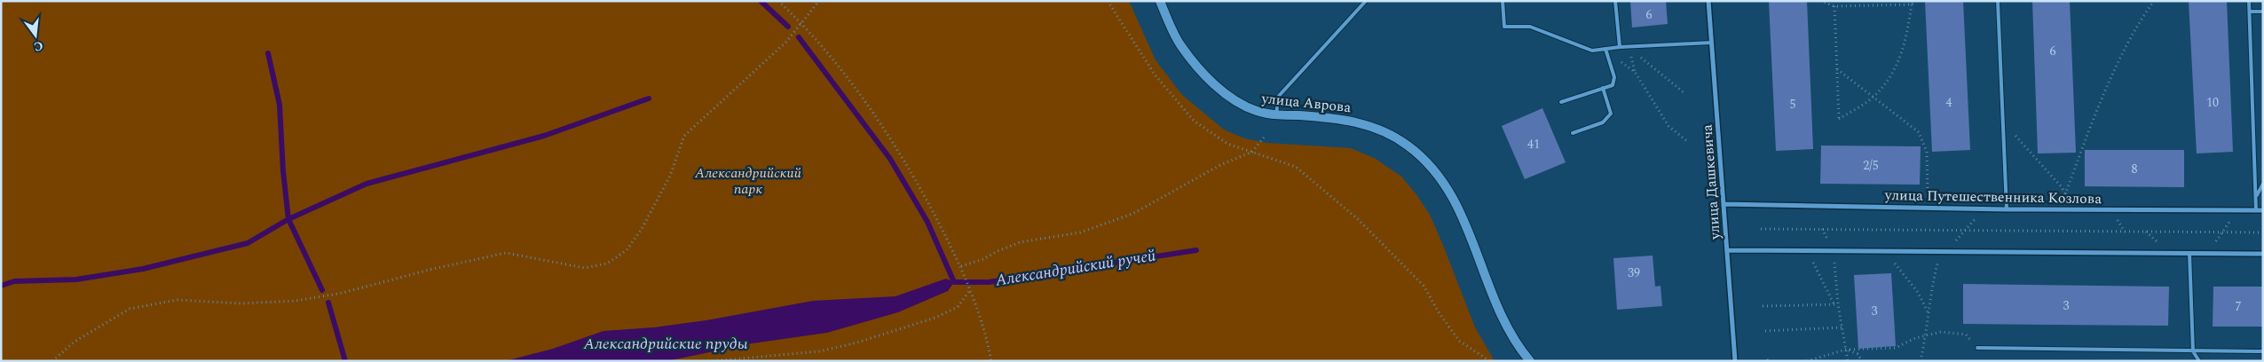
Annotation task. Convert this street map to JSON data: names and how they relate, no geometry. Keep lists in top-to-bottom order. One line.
{"streets":{"street":["улица Аврова","улица Дашкевича","улица Путешественника Козлова"]},"crossings":[["улица Дашкевича","улица Путешественника Козлова"]],"water":["Александрийский ручей","Александрийские пруды"],"parks":["Александрийский парк"],"house_numbers":["6","6","4","10","5","41","2/5","8","39","3","7","3"],"north":"bottom"}
